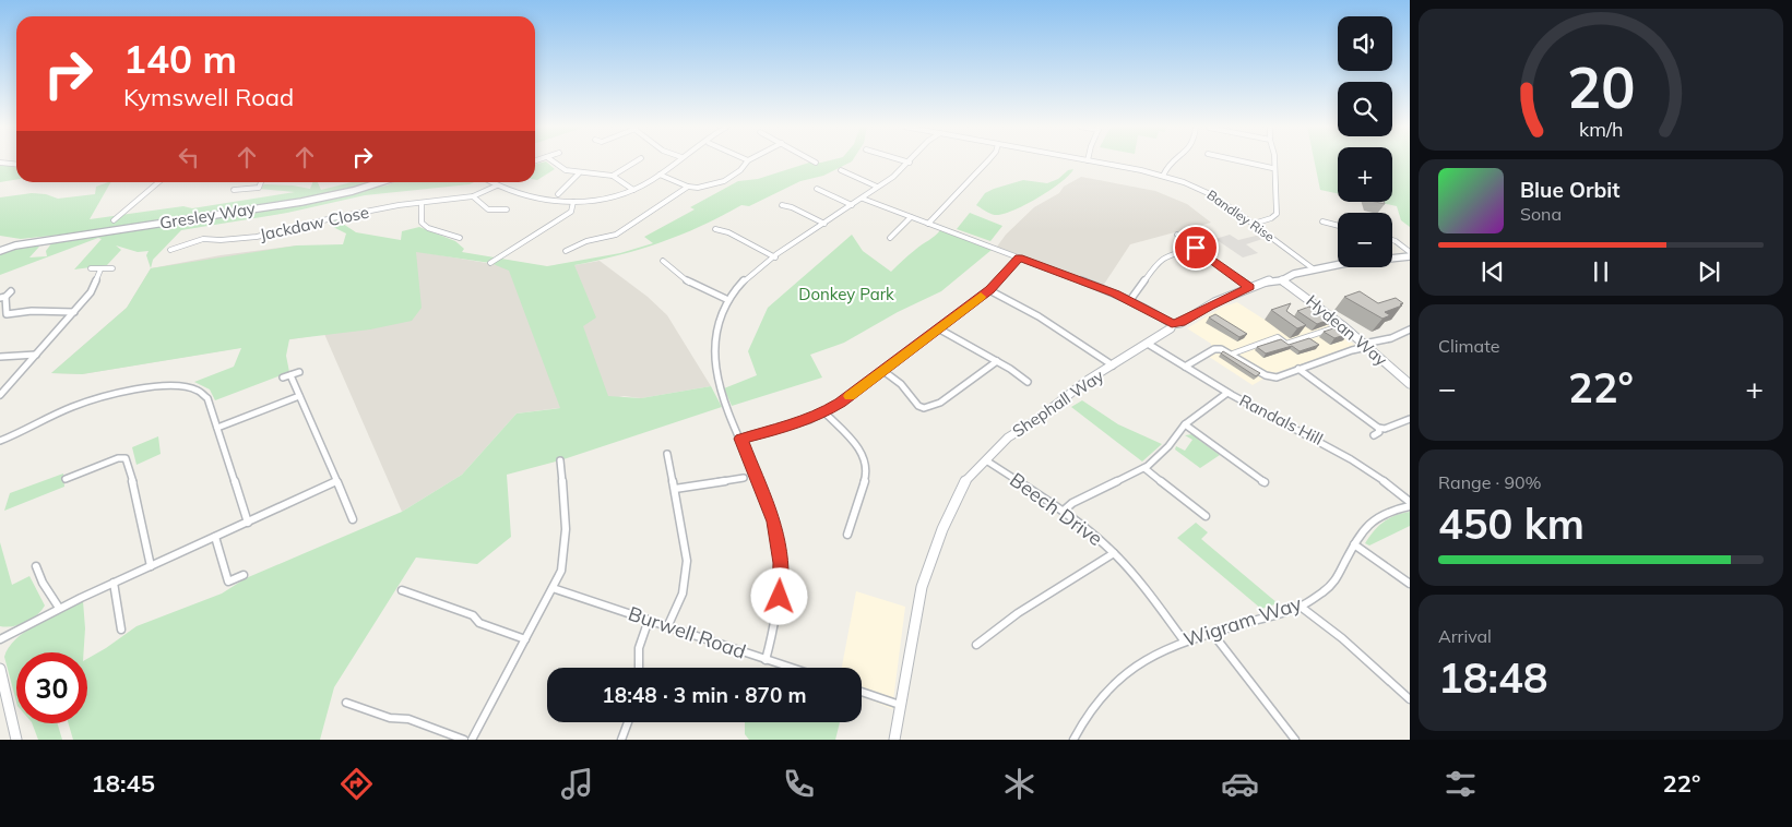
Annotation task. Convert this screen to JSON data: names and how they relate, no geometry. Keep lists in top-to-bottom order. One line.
{"streets":{"street":["Gresley Way","Bandley Rise","Jackdaw Close","Hydean Way","Shephall Way","Randals Hill","Beech Drive","Wigram Way","Burwell Road"]},"crossings":[["Bandley Rise","Shephall Way"],["Hydean Way","Shephall Way"],["Shephall Way","Randals Hill"],["Shephall Way","Beech Drive"],["Beech Drive","Wigram Way"]],"parks":["Donkey Park"],"page":{"map_buttons":["+","−"],"turn":["140 m","Kymswell Road"],"song":["Blue Orbit","Sona"],"tile":["Climate",["Range · 90%","450 km"],["Arrival","18:48"]],"heat":["−","22°","+"],"limit":"30","trip":"18:48 · 3 min · 870 m","tabs":["18:45","22°"],"gauge":["20","km/h"]}}
